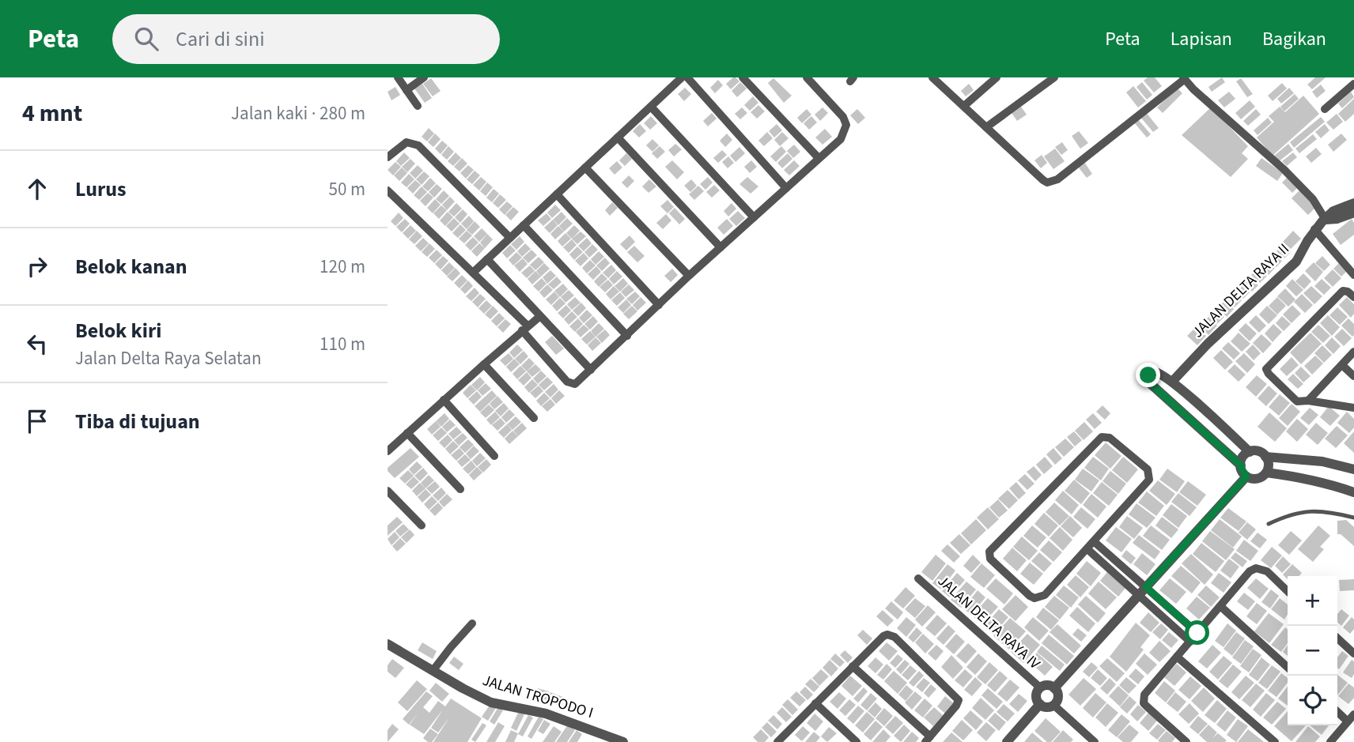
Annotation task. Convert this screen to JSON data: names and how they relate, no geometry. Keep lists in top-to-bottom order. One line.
{"streets":{"street":["JALAN DELTA RAYA II","JALAN DELTA RAYA IV","JALAN TROPODO I"]},"page":{"header":"Peta","search":"Cari di sini","nav":["Peta","Lapisan","Bagikan"],"heading":["4 mnt","Jalan kaki · 280 m"],"list":[["Lurus","50 m"],["Belok kanan","120 m"],["Belok kiri","Jalan Delta Raya Selatan","110 m"],"Tiba di tujuan"],"map_buttons":["+","−"]}}
